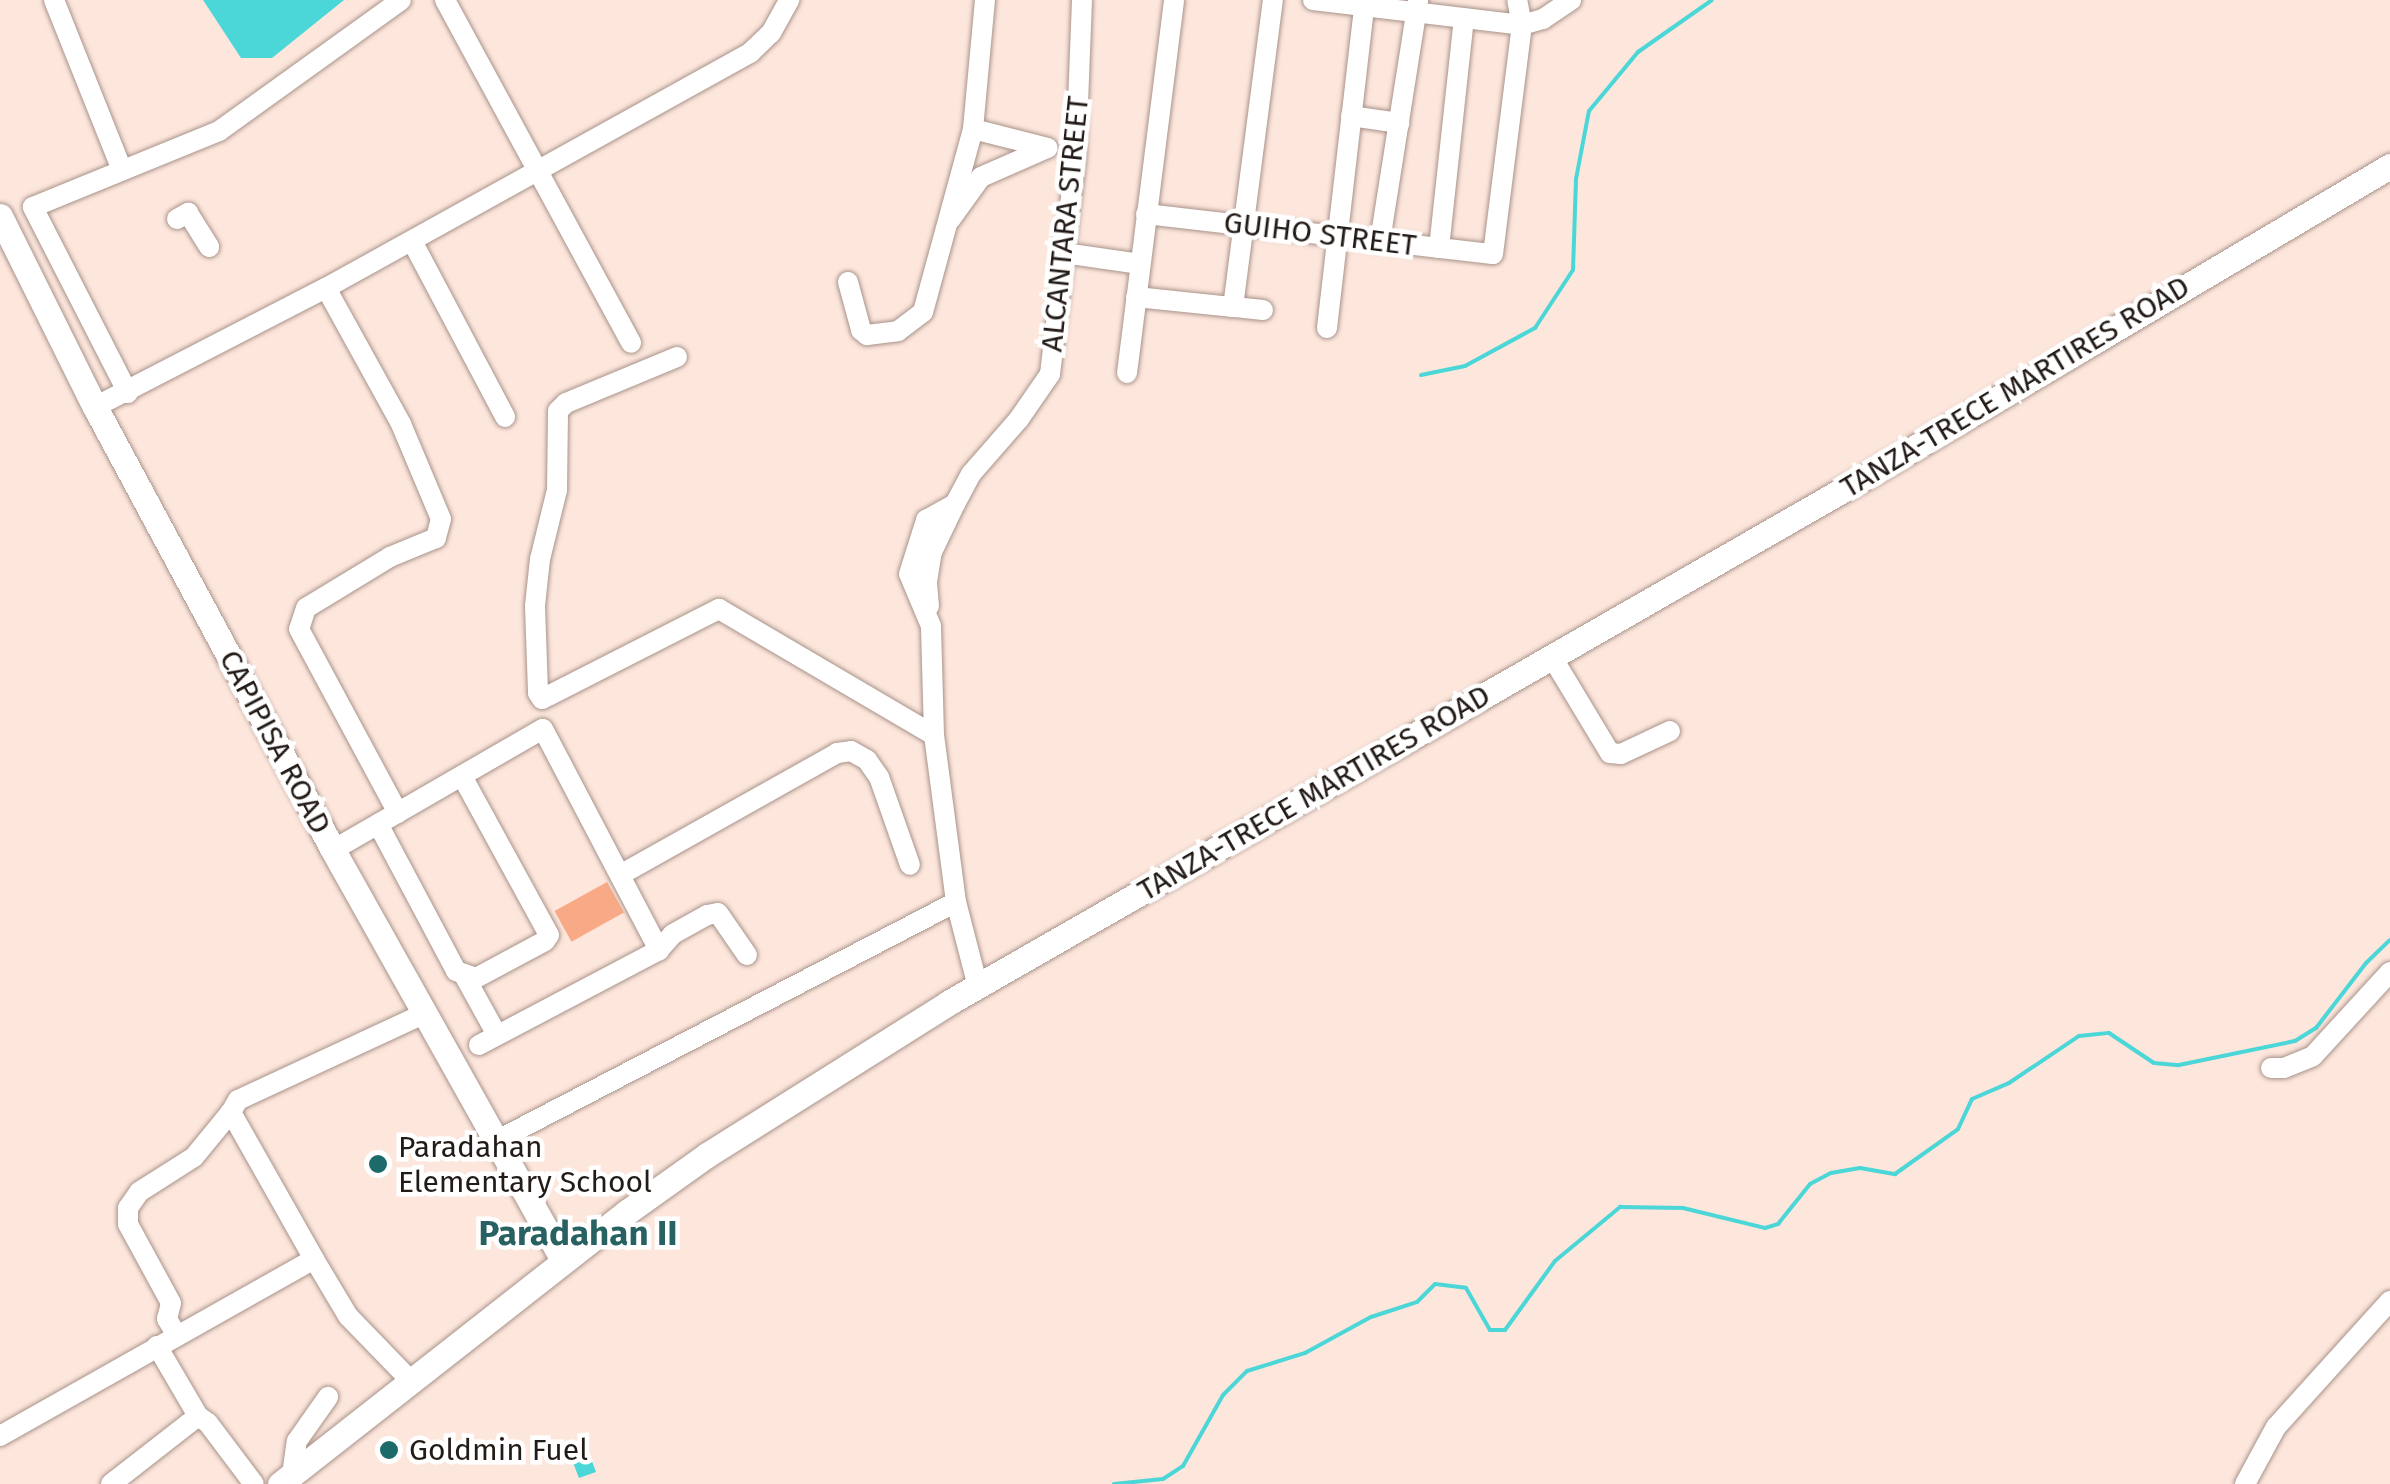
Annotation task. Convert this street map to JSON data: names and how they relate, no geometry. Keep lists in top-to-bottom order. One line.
{"streets":{"main road":["TANZA-TRECE MARTIRES ROAD","CAPIPISA ROAD"],"street":["ALCANTARA STREET","GUIHO STREET"]},"crossings":[["ALCANTARA STREET","TANZA-TRECE MARTIRES ROAD"],["TANZA-TRECE MARTIRES ROAD","CAPIPISA ROAD"]],"districts":["Paradahan II"],"places":["Paradahan Elementary School","Goldmin Fuel"]}
